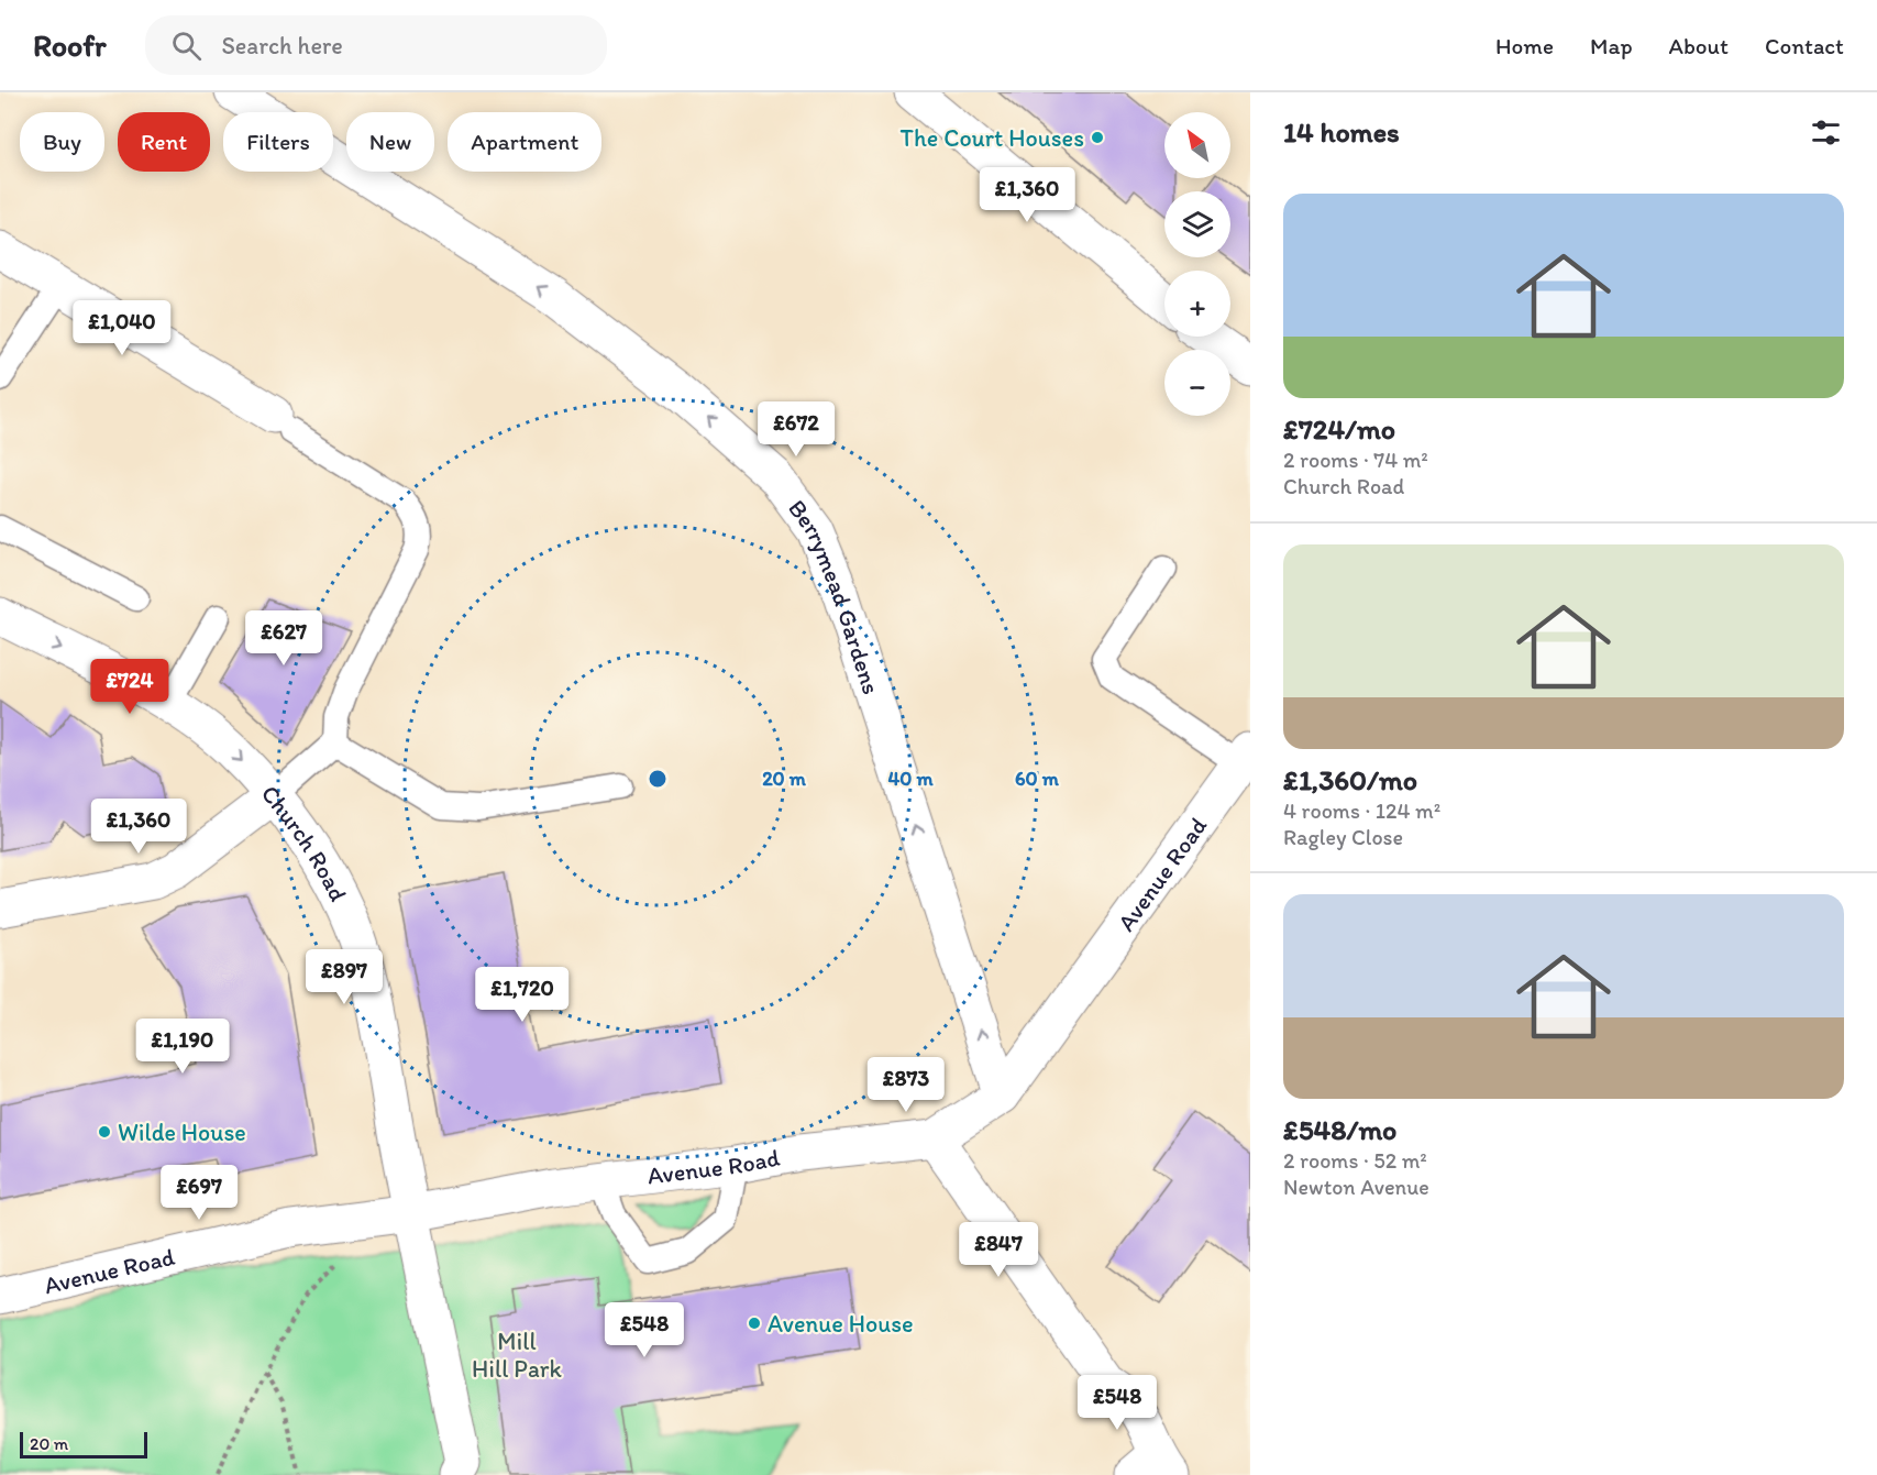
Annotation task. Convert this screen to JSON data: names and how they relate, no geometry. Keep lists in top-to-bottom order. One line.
{"streets":{"street":["Berrymead Gardens","Church Road","Avenue Road"]},"crossings":[["Berrymead Gardens","Avenue Road"],["Church Road","Avenue Road"]],"one_way":["Berrymead Gardens"],"parks":["Mill Hill Park"],"places":["The Court Houses","Wilde House","Avenue House"],"scale_bar":"20 m","north":"top left","page":{"header":"Roofr","search":"Search here","nav":["Home","Map","About","Contact"],"heading":"14 homes","map_buttons":["+","−"],"chip":["Buy","Rent","Filters","New","Apartment"],"price":["£1,360","£1,040","£672","£627","£724","£1,360","£897","£1,720","£1,190","£873","£697","£847","£548","£548"],"list":[{"name":"£724/mo","note":"2 rooms · 74 m² · Church Road"},{"name":"£1,360/mo","note":"4 rooms · 124 m² · Ragley Close"},{"name":"£548/mo","note":"2 rooms · 52 m² · Newton Avenue"}],"scale":"20 m"},"rings":["20 m","40 m","60 m"]}
